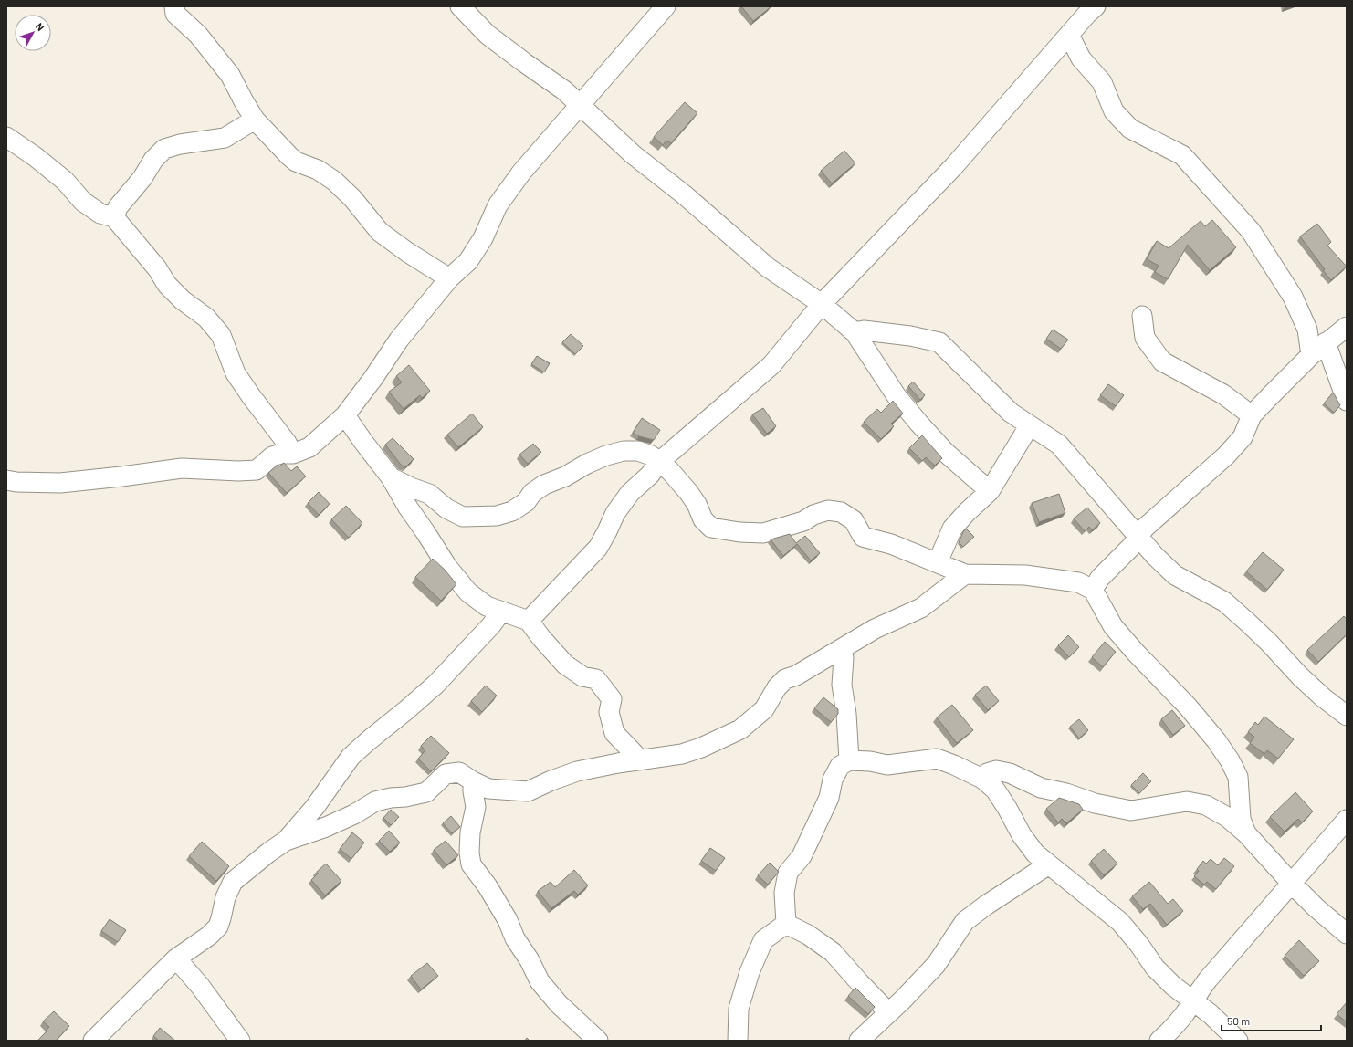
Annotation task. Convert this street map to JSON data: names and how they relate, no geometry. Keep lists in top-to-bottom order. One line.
{"scale_bar":"50 m","north":"top right"}
